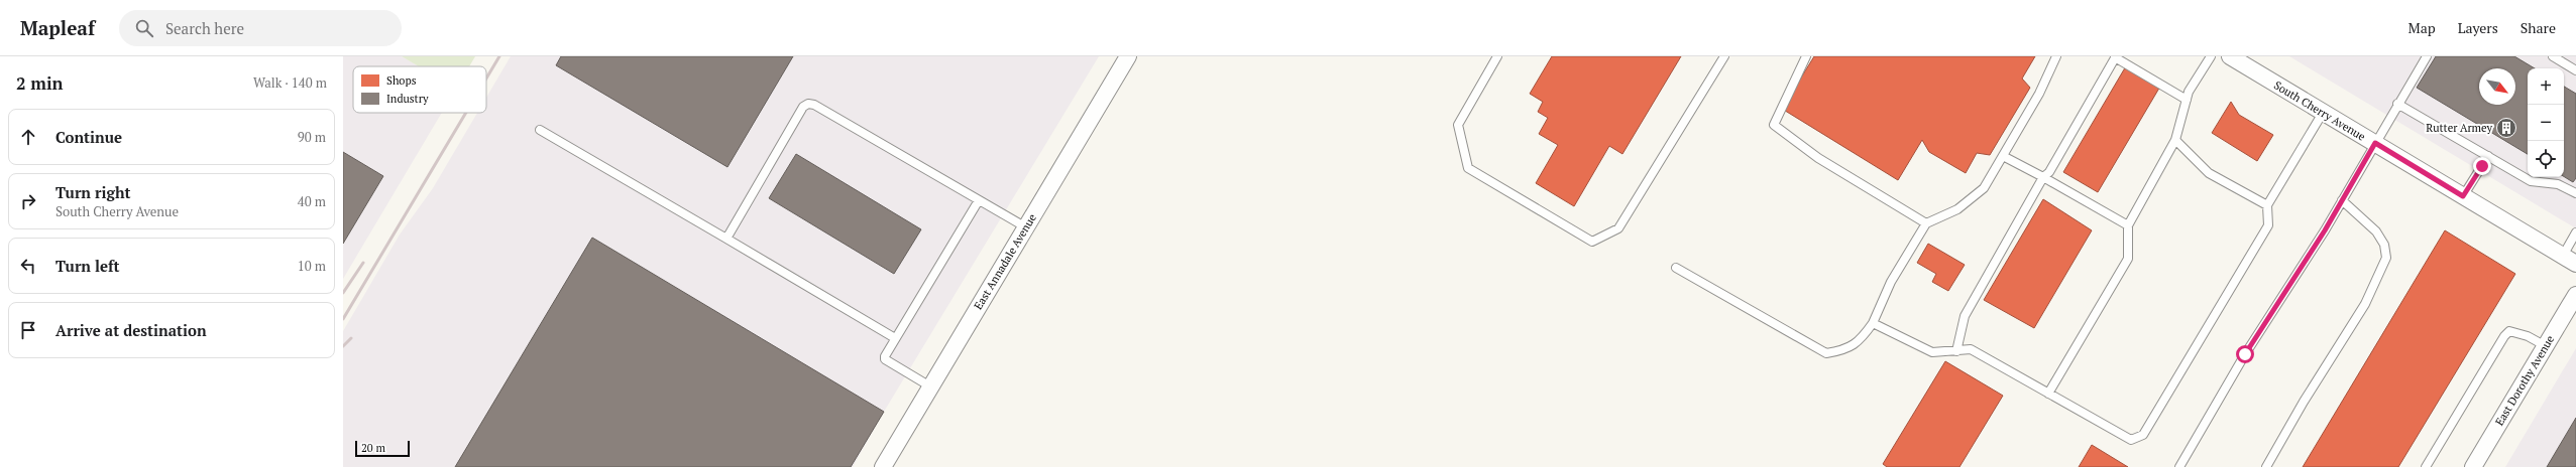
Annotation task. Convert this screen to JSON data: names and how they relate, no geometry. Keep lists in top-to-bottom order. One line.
{"streets":{"street":["South Cherry Avenue","East Annadale Avenue","East Dorothy Avenue"]},"places":{"building":["Rutter Armey"]},"legend":["Shops","Industry"],"scale_bar":"20 m","north":"bottom right","page":{"header":"Mapleaf","search":"Search here","nav":["Map","Layers","Share"],"heading":["2 min","Walk · 140 m"],"map_buttons":["+","−"],"list":[["Continue","90 m"],["Turn right","South Cherry Avenue","40 m"],["Turn left","10 m"],"Arrive at destination"],"scale":"20 m"}}
